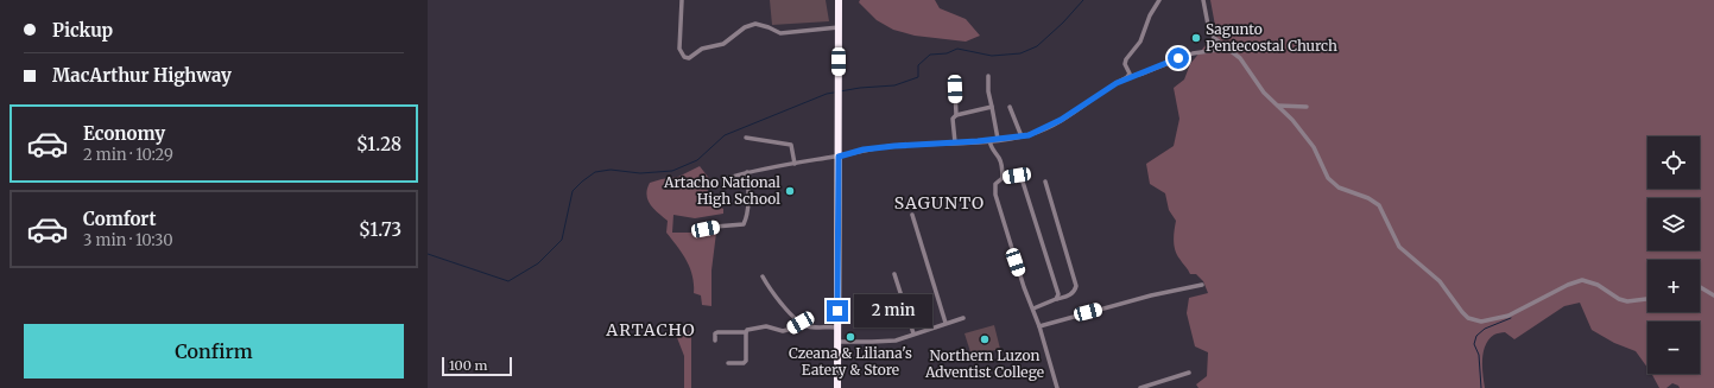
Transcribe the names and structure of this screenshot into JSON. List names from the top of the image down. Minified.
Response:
{"districts":["SAGUNTO","ARTACHO"],"places":["Sagunto Pentecostal Church","Artacho National High School","Czeana & Liliana's Eatery & Store","Northern Luzon Adventist College"],"scale_bar":"100 m","page":{"banner":["Pickup","MacArthur Highway"],"list":[{"name":"Economy","note":"2 min · 10:29","value":"$1.28"},{"name":"Comfort","note":"3 min · 10:30","value":"$1.73"}],"map_buttons":["+","−"],"bubble":"2 min","buttons":"Confirm","scale":"100 m"}}
